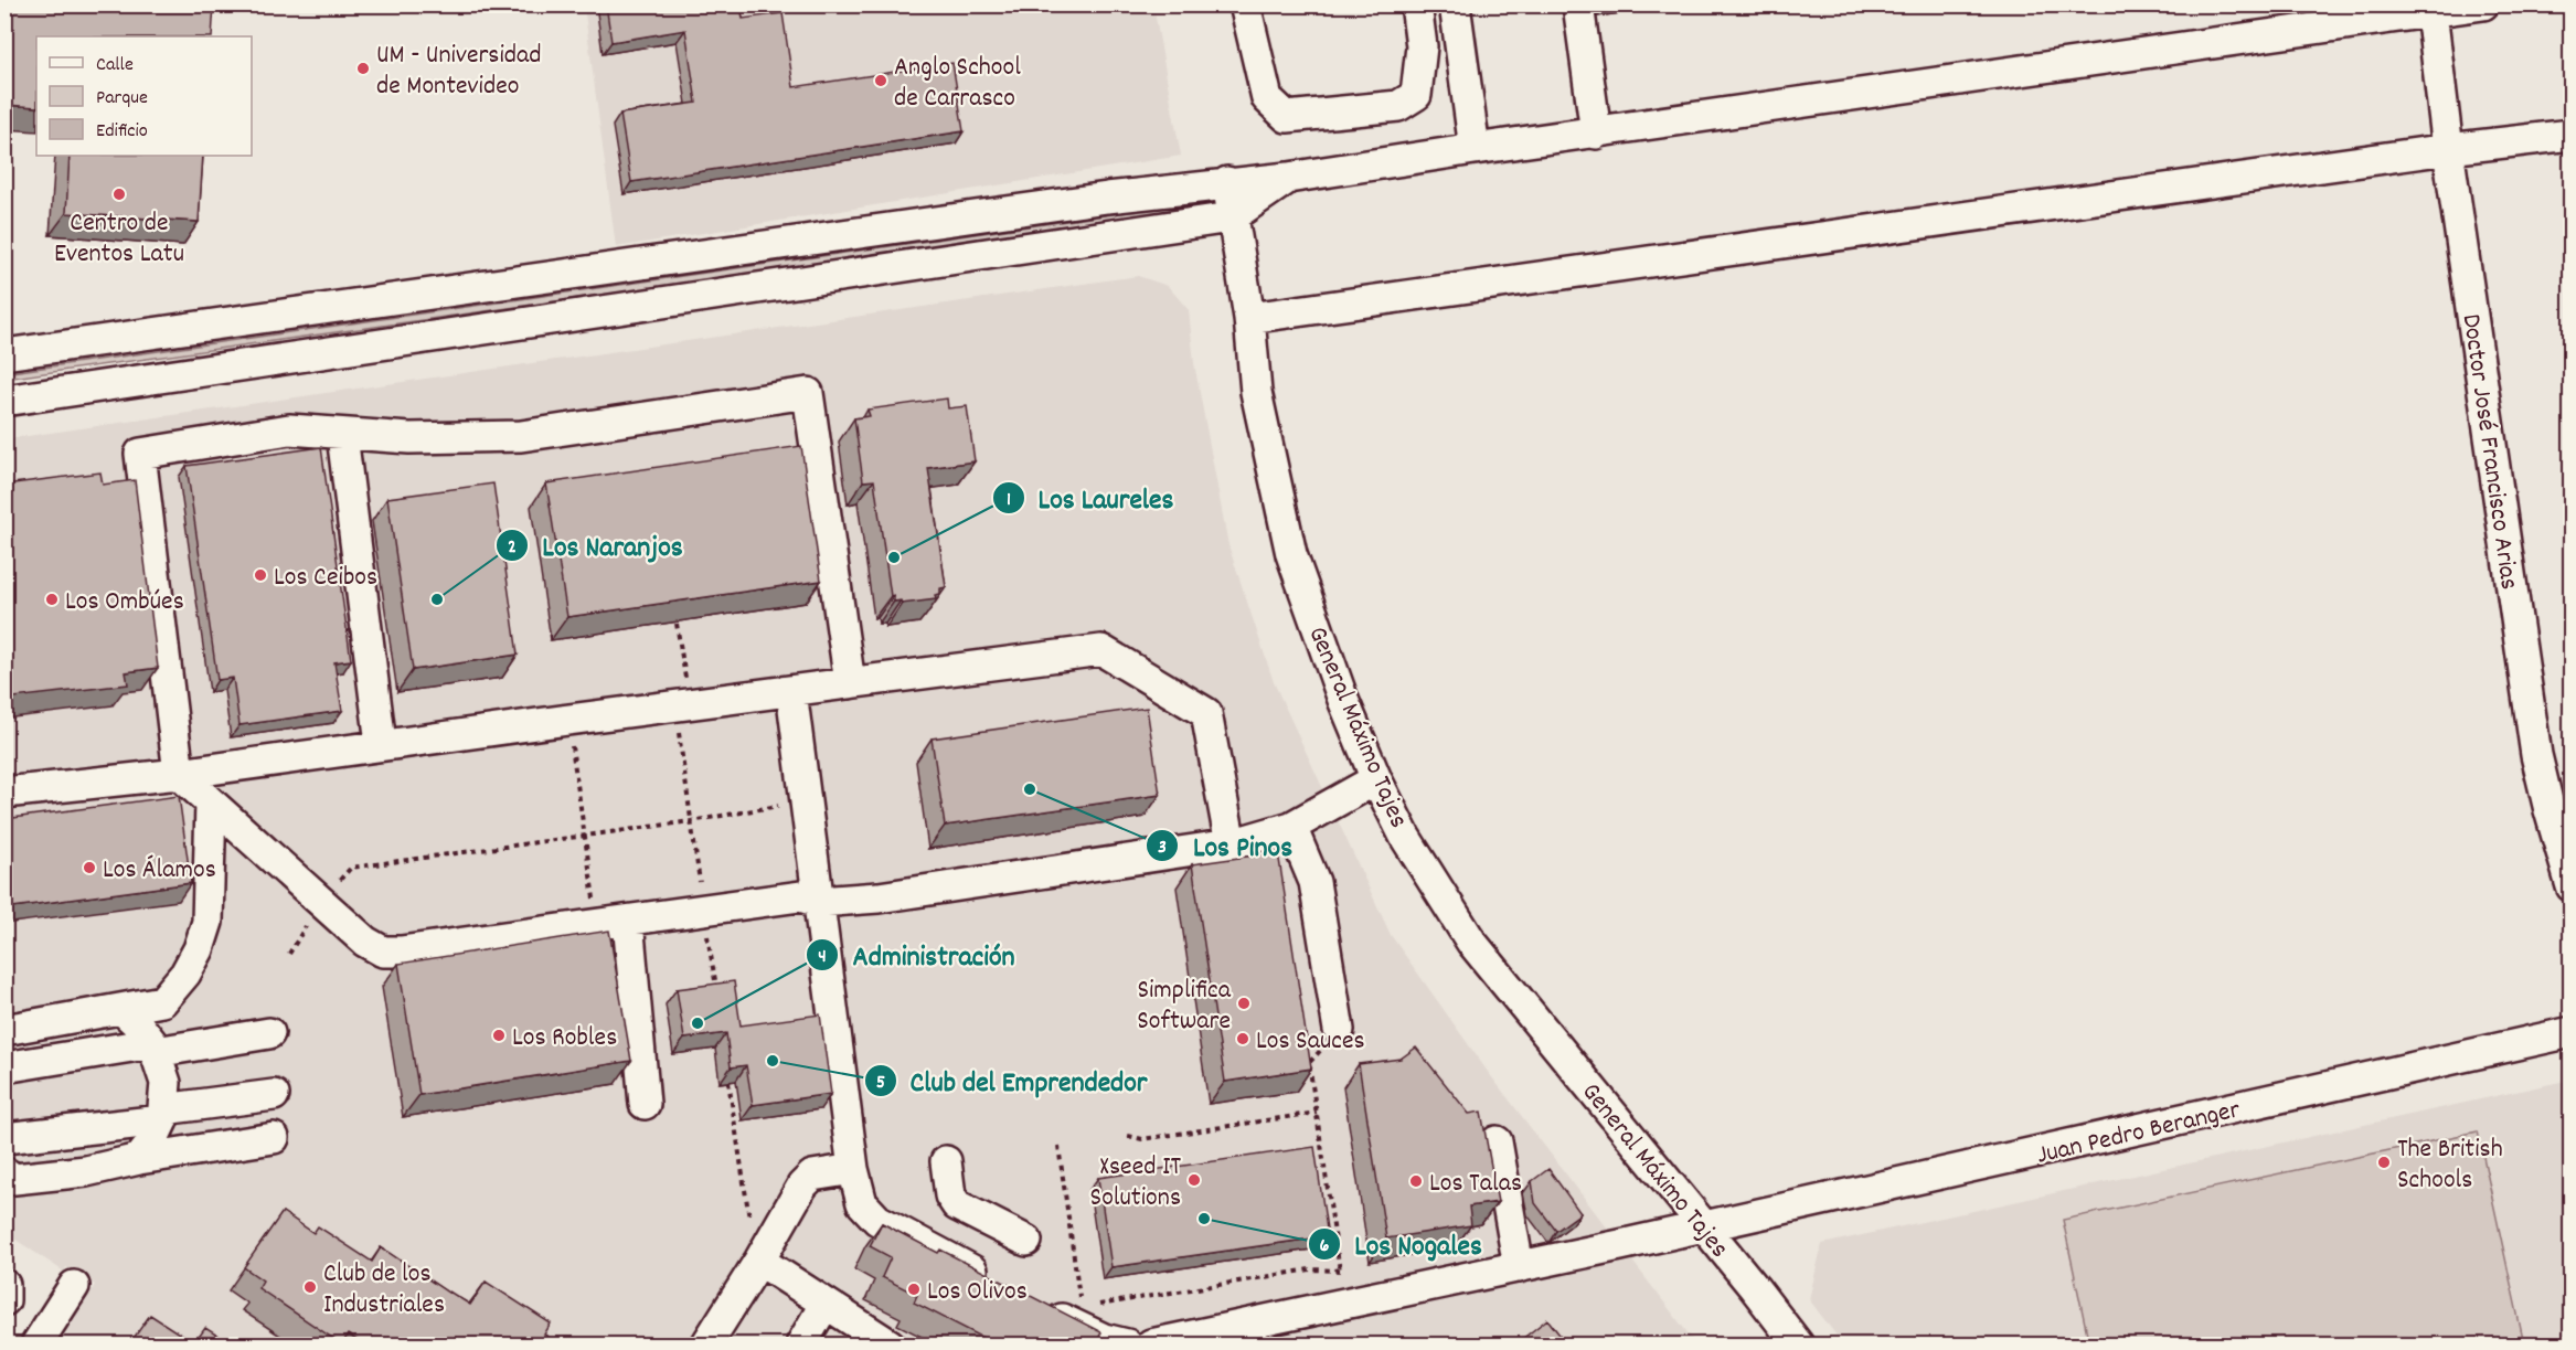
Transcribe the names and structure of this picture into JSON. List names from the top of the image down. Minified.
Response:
{"streets":{"street":["Doctor José Francisco Arias","General Máximo Tajes","Juan Pedro Beranger"]},"crossings":[["General Máximo Tajes","Juan Pedro Beranger"]],"places":["UM - Universidad de Montevideo","Anglo School de Carrasco","Centro de Eventos Latu","Los Laureles","Los Ceibos","Los Ombúes","Los Naranjos","Los Pinos","Los Álamos","Simplifica Software","Administración","Los Robles","Los Sauces","Club del Emprendedor","The British Schools","Xseed IT Solutions","Los Talas","Los Nogales","Club de los Industriales","Los Olivos"],"legend":["Calle","Parque","Edificio"]}
